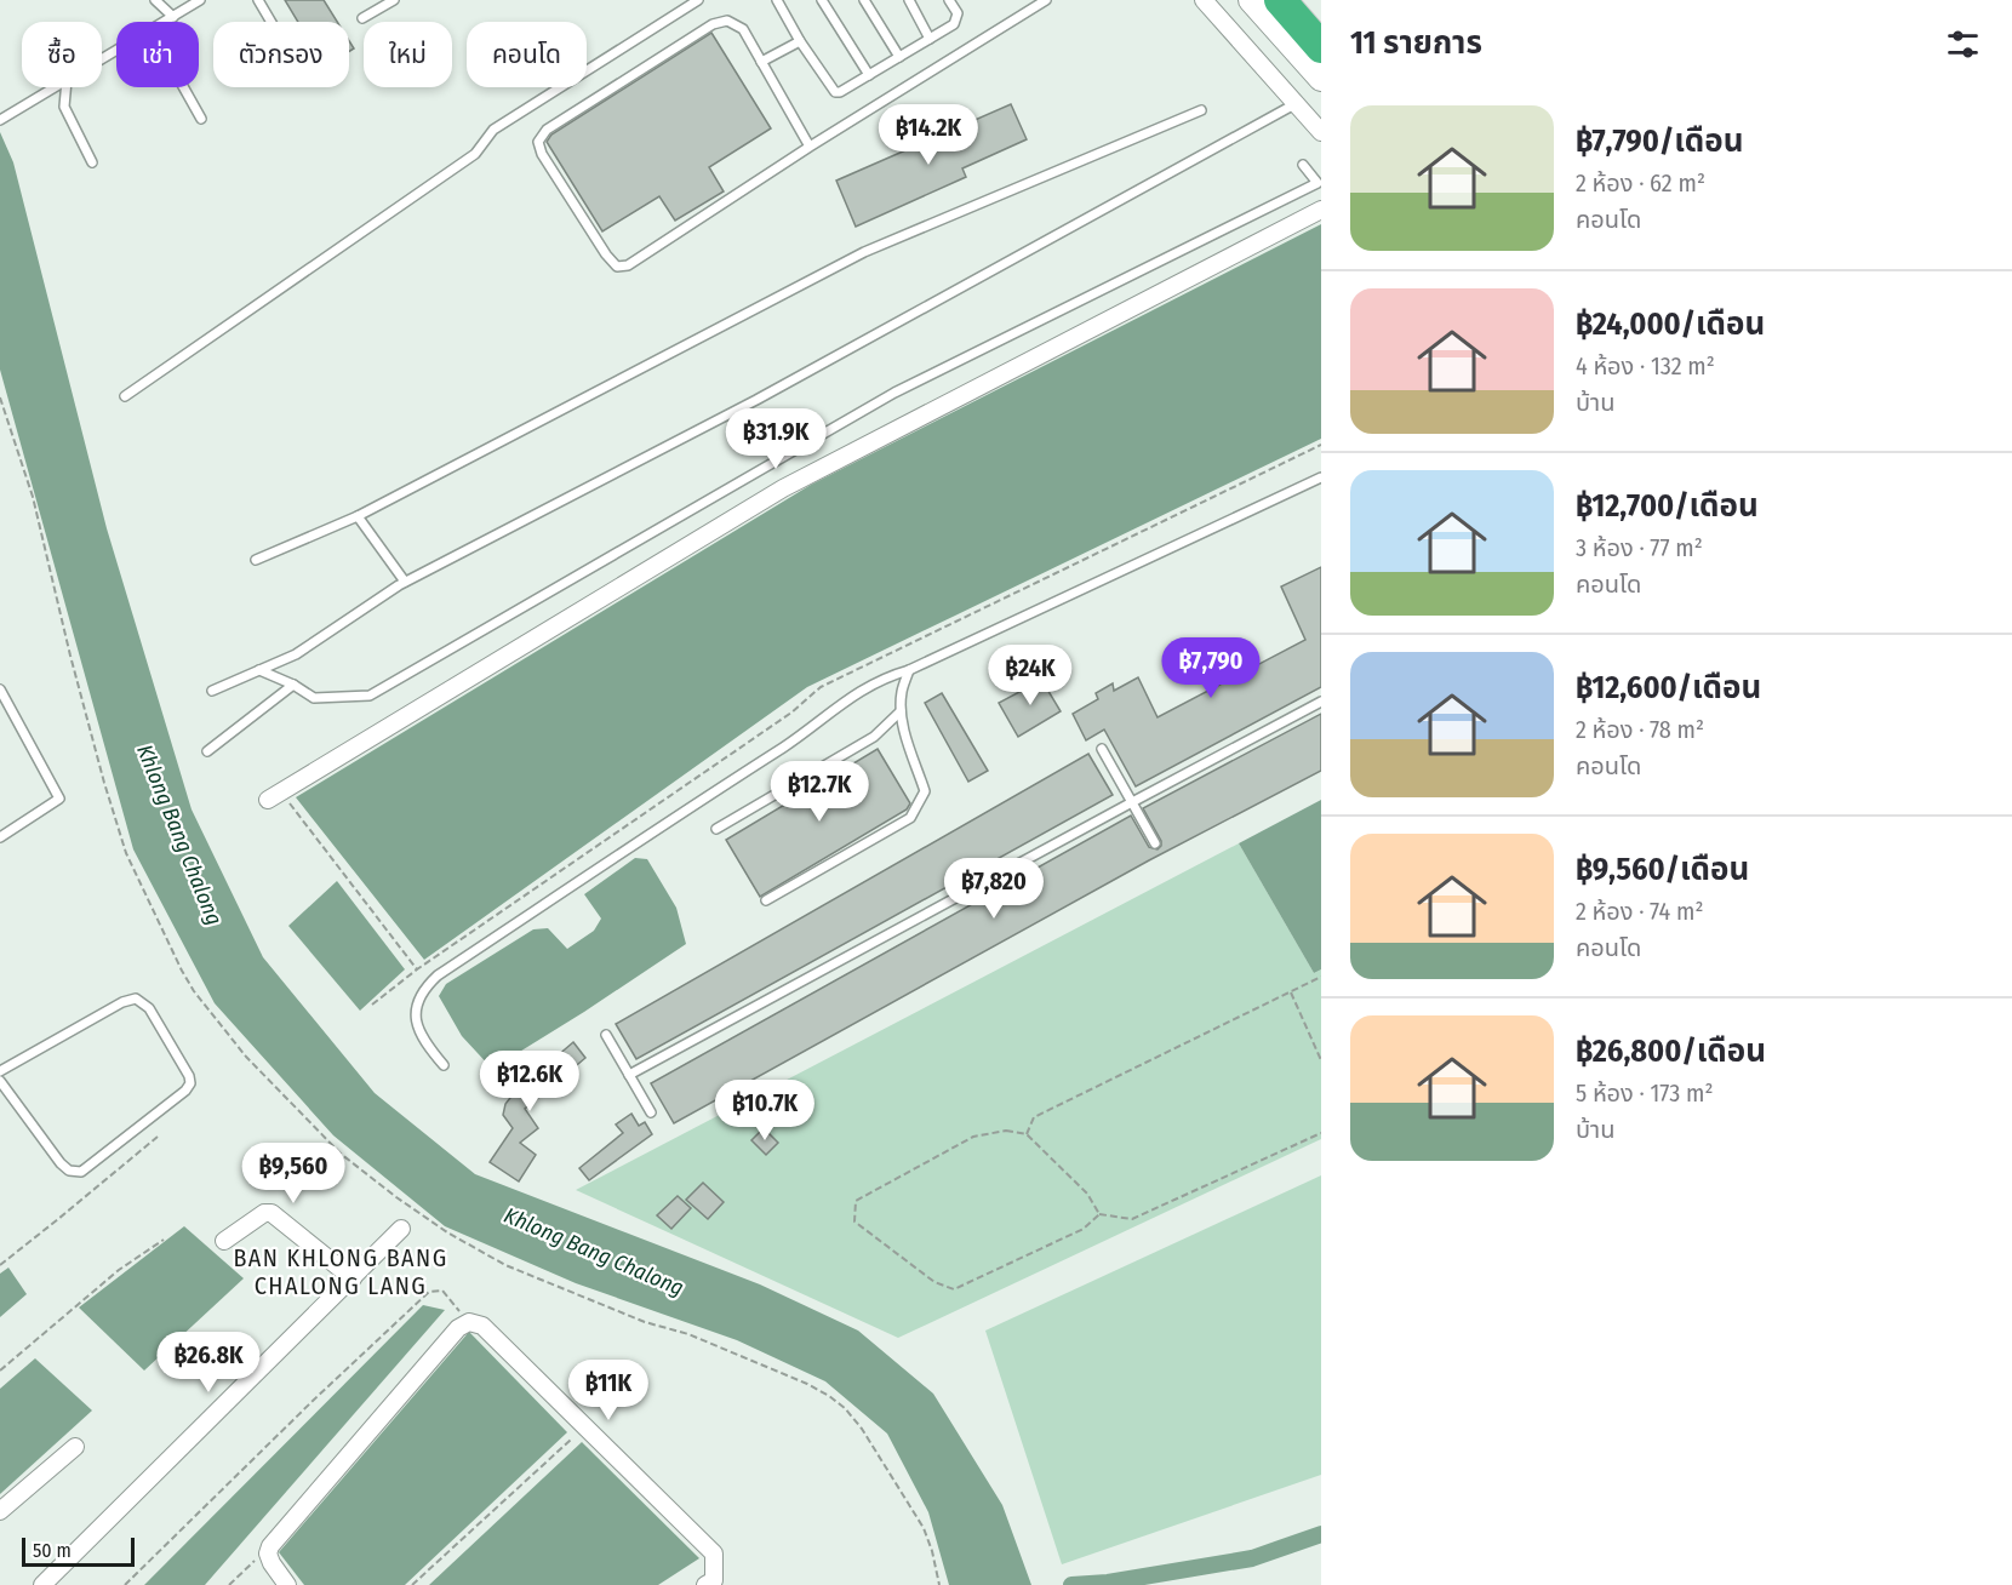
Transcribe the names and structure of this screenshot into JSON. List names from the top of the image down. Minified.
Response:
{"districts":["BAN KHLONG BANG CHALONG LANG"],"water":["Khlong Bang Chalong"],"scale_bar":"50 m","page":{"heading":"11 รายการ","chip":["ซื้อ","เช่า","ตัวกรอง","ใหม่","คอนโด"],"list":[{"name":"฿7,790/เดือน","note":"2 ห้อง · 62 m² · คอนโด"},{"name":"฿24,000/เดือน","note":"4 ห้อง · 132 m² · บ้าน"},{"name":"฿12,700/เดือน","note":"3 ห้อง · 77 m² · คอนโด"},{"name":"฿12,600/เดือน","note":"2 ห้อง · 78 m² · คอนโด"},{"name":"฿9,560/เดือน","note":"2 ห้อง · 74 m² · คอนโด"},{"name":"฿26,800/เดือน","note":"5 ห้อง · 173 m² · บ้าน"}],"price":["฿14.2K","฿31.9K","฿7,790","฿24K","฿12.7K","฿7,820","฿12.6K","฿10.7K","฿9,560","฿26.8K","฿11K"],"scale":"50 m"}}
